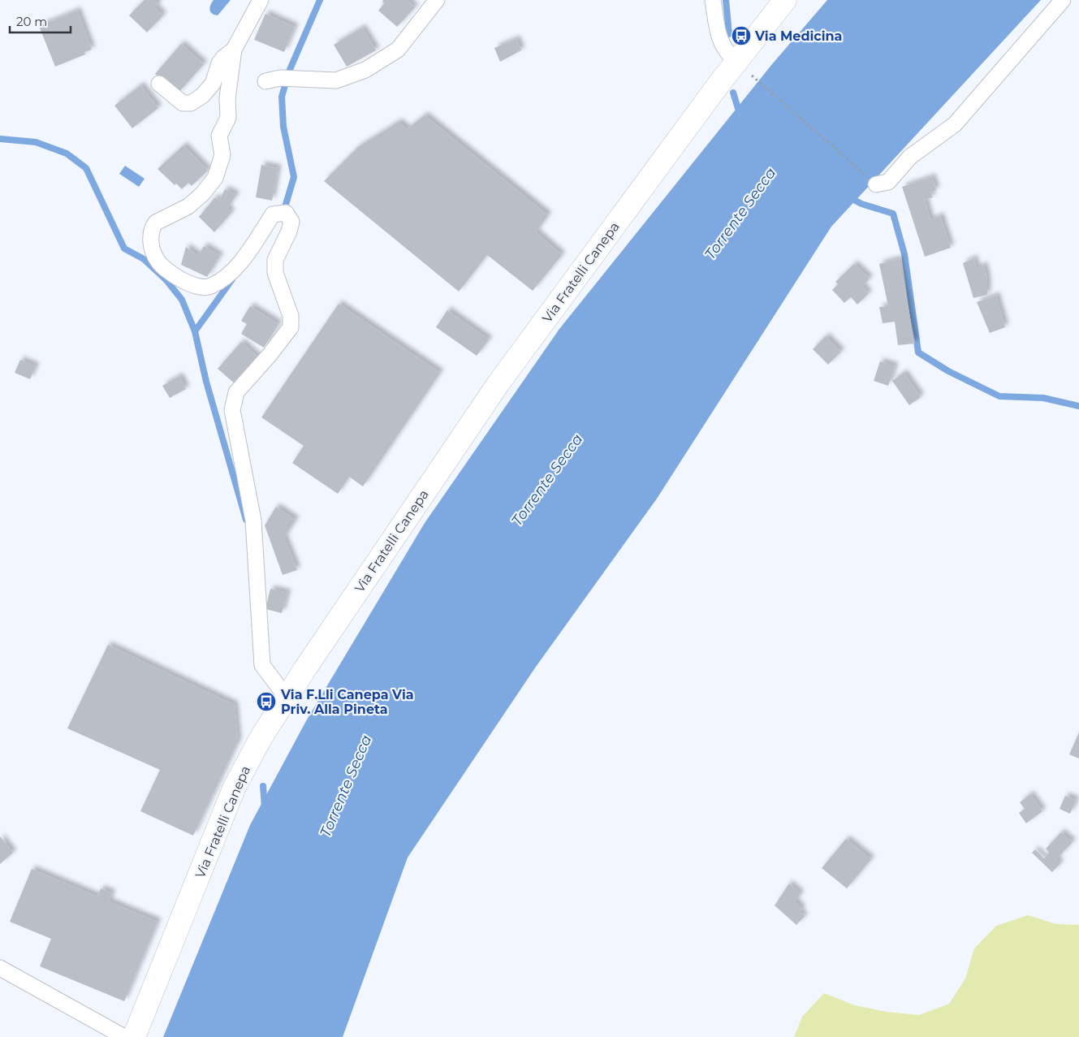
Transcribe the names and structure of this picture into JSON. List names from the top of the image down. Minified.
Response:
{"streets":{"main road":["Via Fratelli Canepa"]},"water":["Torrente Secca"],"places":{"bus stop":["Via Medicina","Via F.Lli Canepa Via Priv. Alla Pineta"]},"scale_bar":"20 m"}
